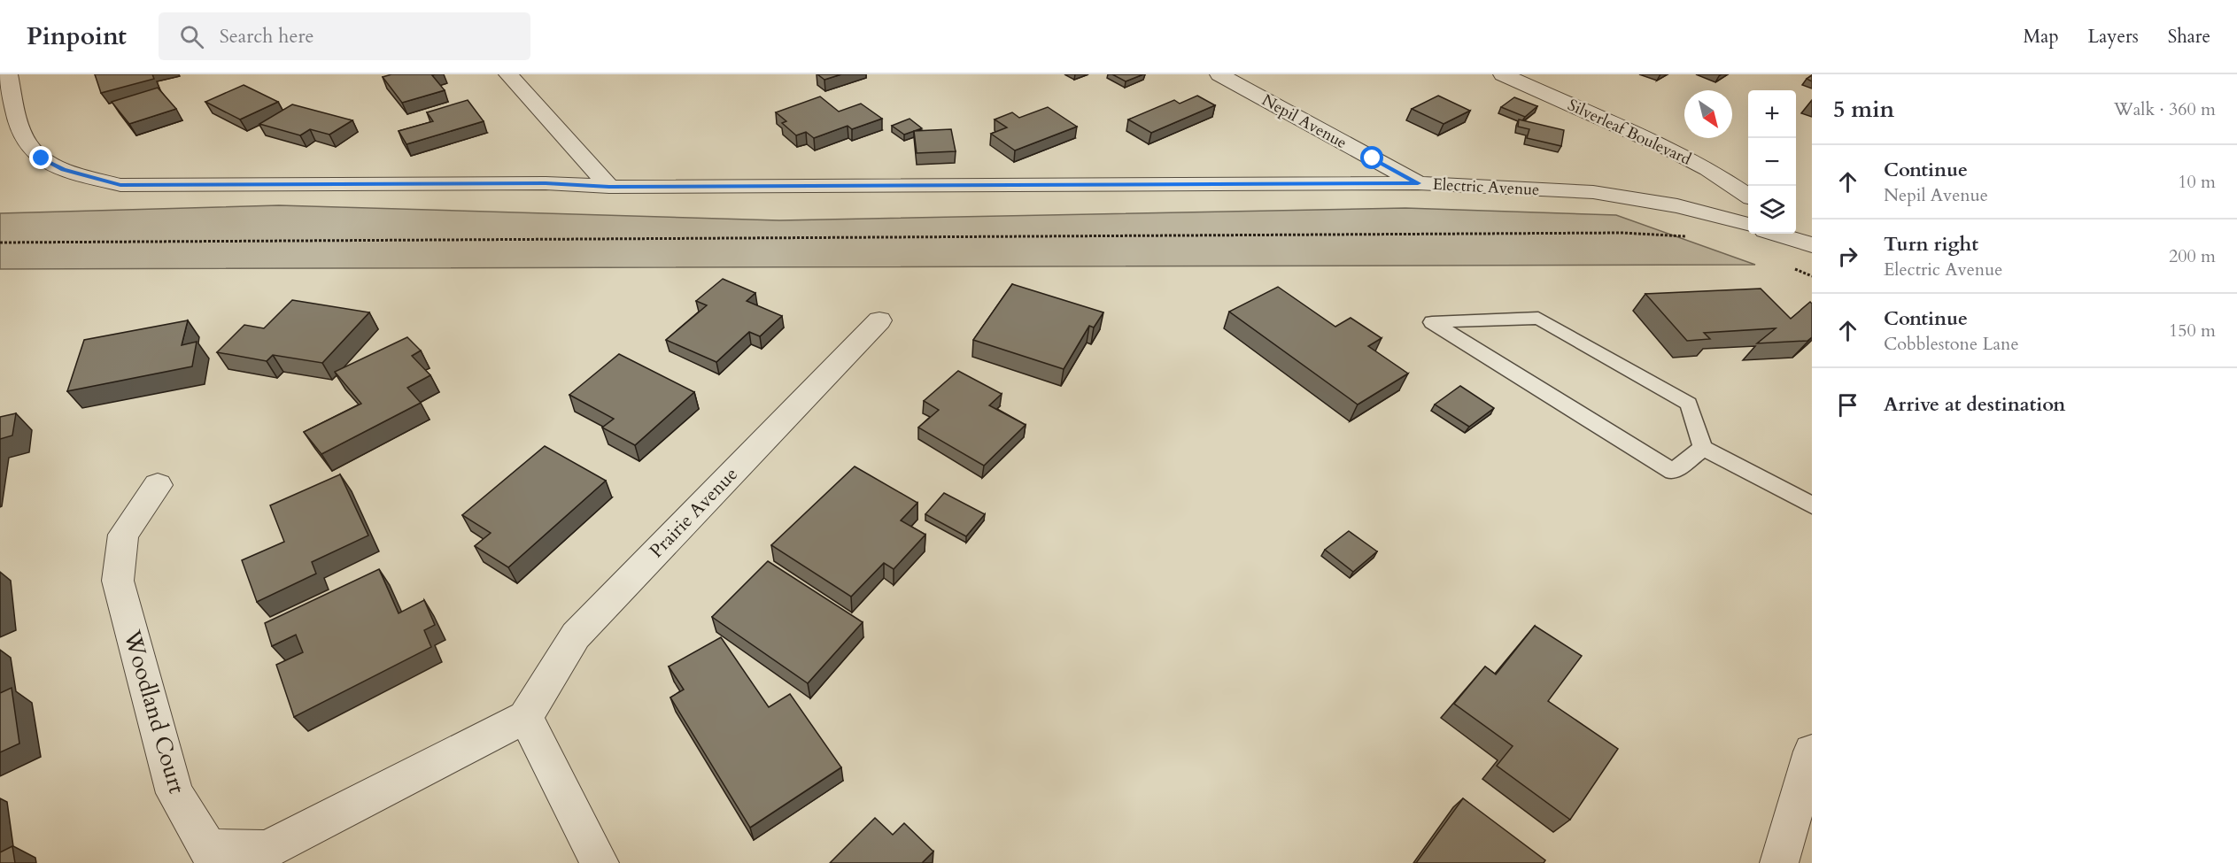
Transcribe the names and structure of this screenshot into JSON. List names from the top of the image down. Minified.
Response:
{"streets":{"street":["Nepil Avenue","Silverleaf Boulevard","Electric Avenue","Prairie Avenue","Woodland Court"]},"crossings":[["Nepil Avenue","Electric Avenue"],["Prairie Avenue","Woodland Court"]],"north":"bottom right","page":{"header":"Pinpoint","search":"Search here","nav":["Map","Layers","Share"],"heading":["5 min","Walk · 360 m"],"map_buttons":["+","−"],"list":[["Continue","Nepil Avenue","10 m"],["Turn right","Electric Avenue","200 m"],["Continue","Cobblestone Lane","150 m"],"Arrive at destination"]}}
